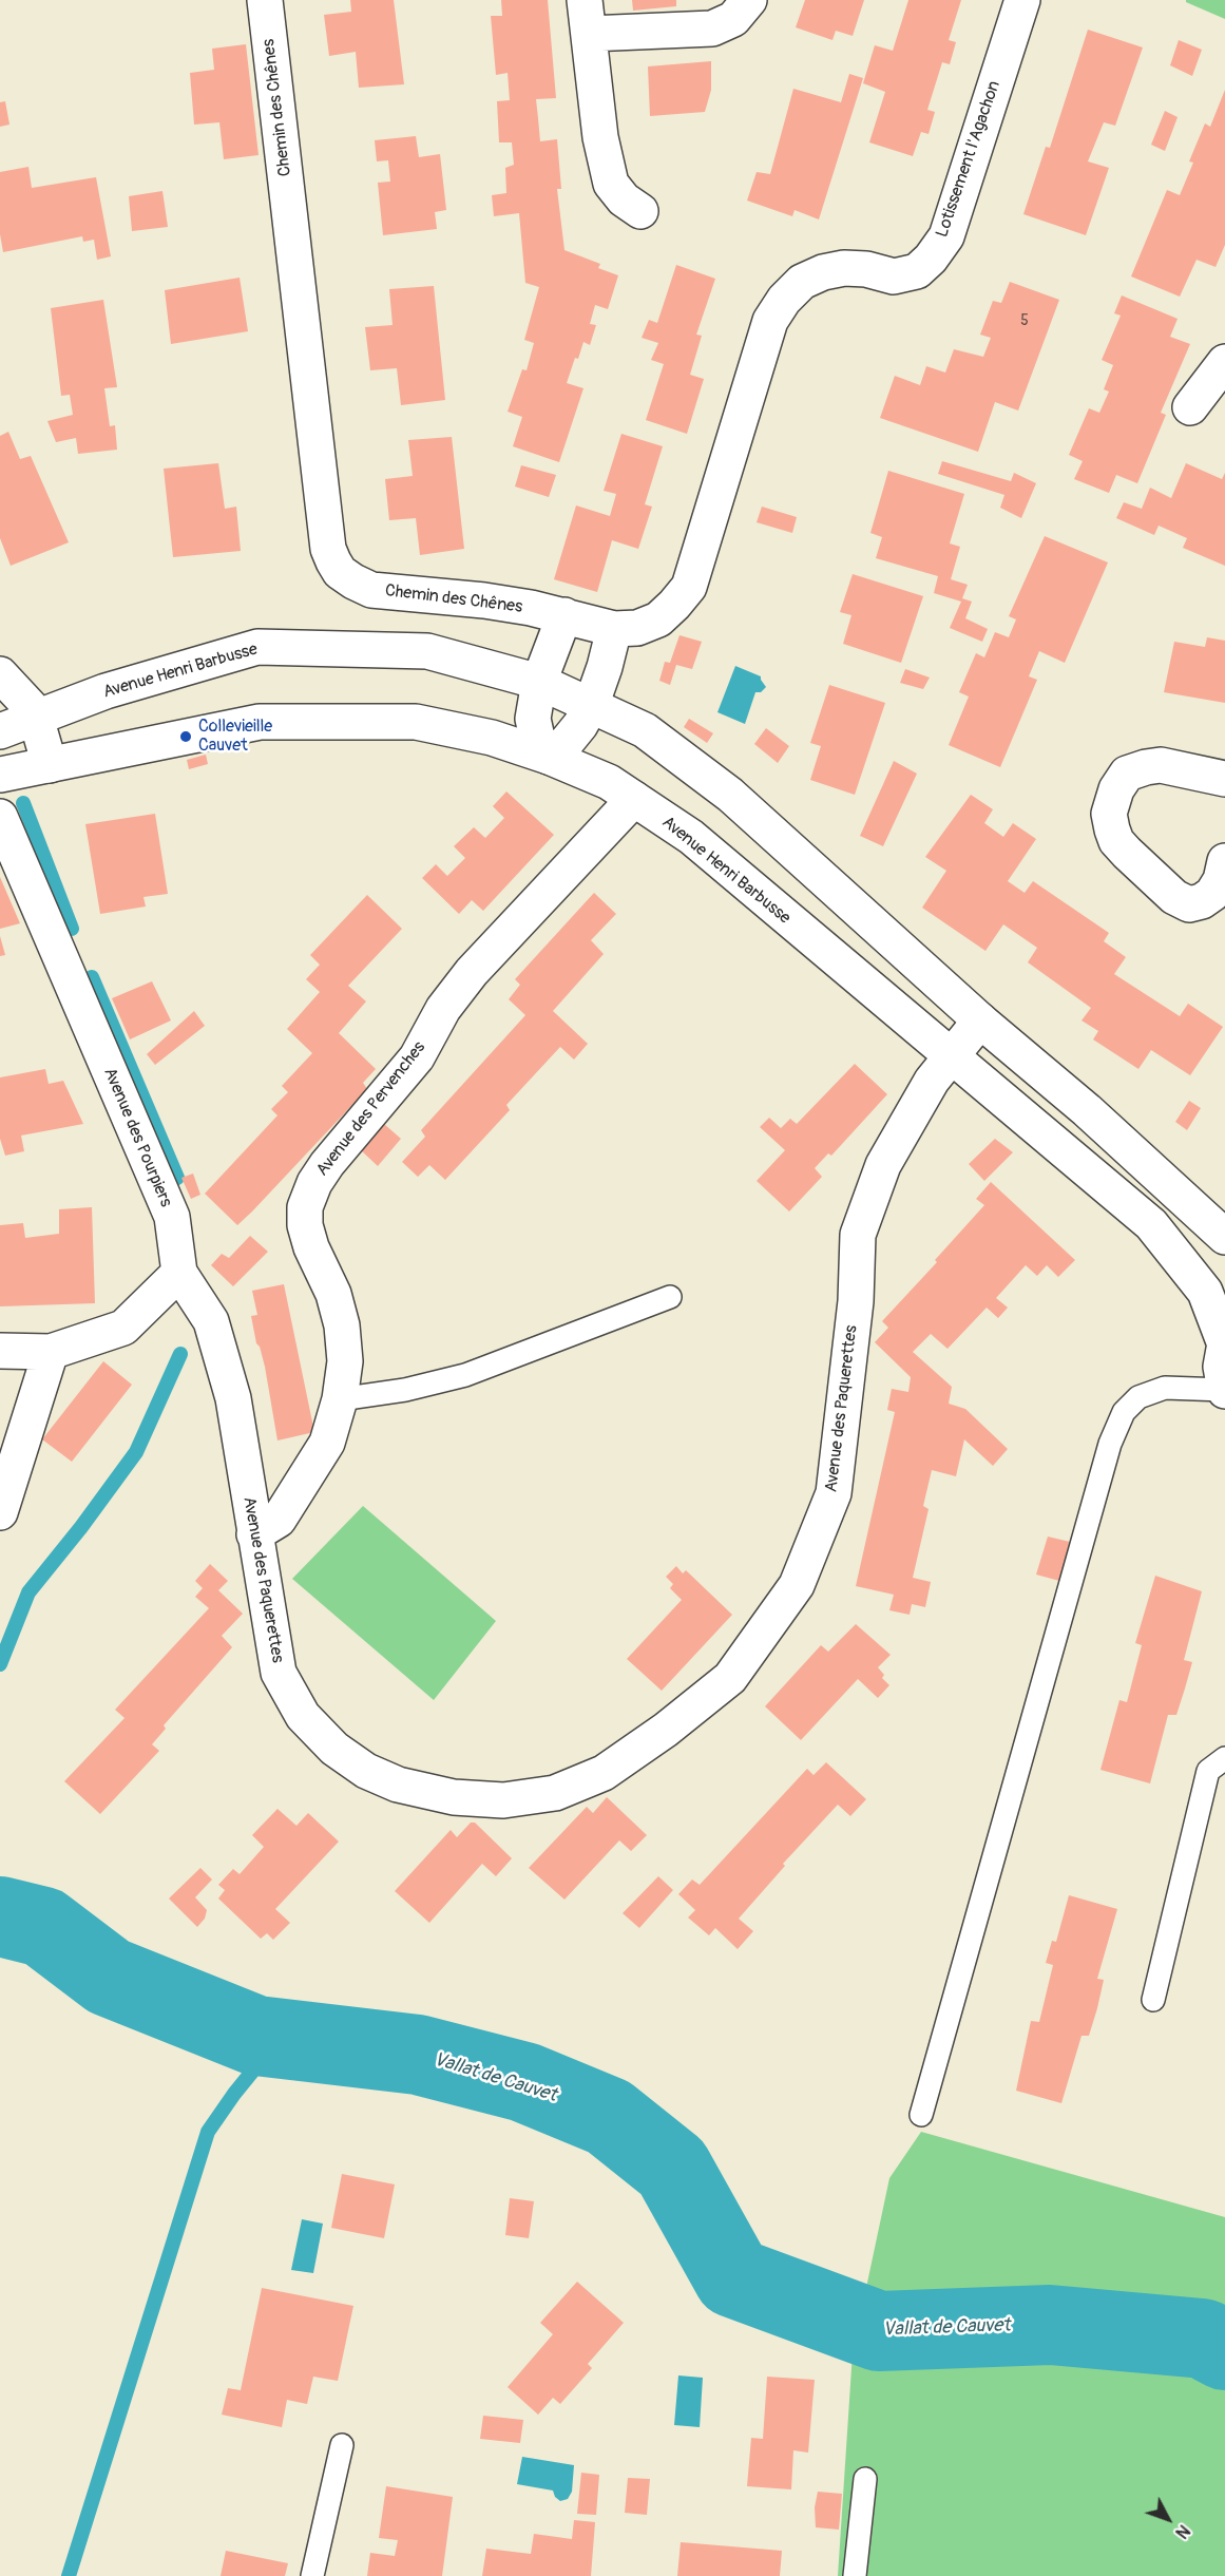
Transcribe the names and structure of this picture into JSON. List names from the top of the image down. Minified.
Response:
{"streets":{"street":["Chemin des Chênes","Lotissement l'Agachon","Avenue Henri Barbusse","Avenue des Pervenches","Avenue des Pourpiers","Avenue des Paquerettes"]},"crossings":[["Chemin des Chênes","Lotissement l'Agachon"],["Avenue Henri Barbusse","Avenue des Pervenches"],["Avenue Henri Barbusse","Avenue des Paquerettes"],["Avenue des Pervenches","Avenue des Paquerettes"],["Avenue des Pourpiers","Avenue des Paquerettes"]],"water":["Vallat de Cauvet"],"places":["Collevieille Cauvet"],"house_numbers":["5"],"north":"bottom right"}
